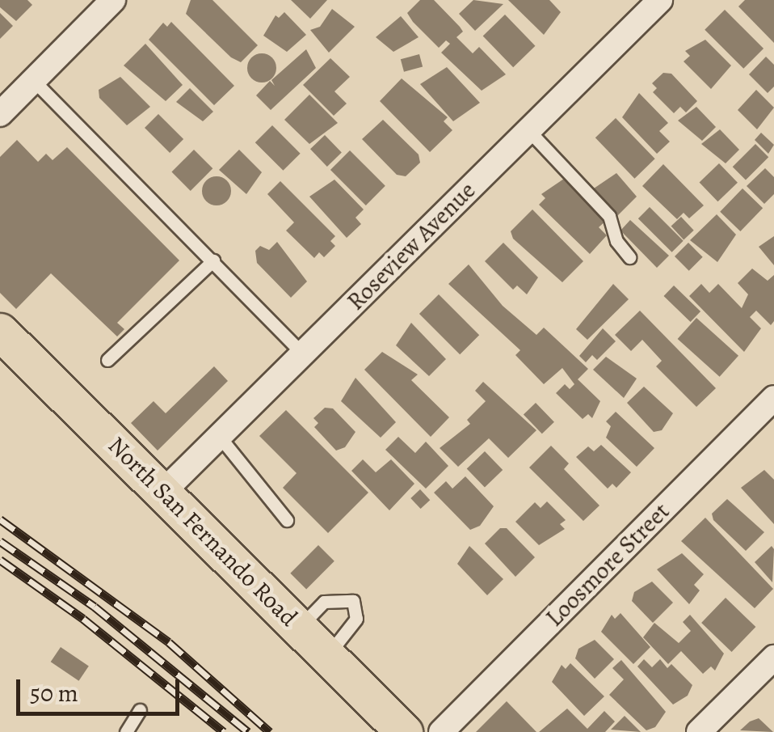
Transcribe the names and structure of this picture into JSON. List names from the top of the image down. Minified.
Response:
{"streets":{"main road":["North San Fernando Road"],"street":["Roseview Avenue","Loosmore Street"]},"crossings":[["Roseview Avenue","North San Fernando Road"]],"scale_bar":"50 m"}
